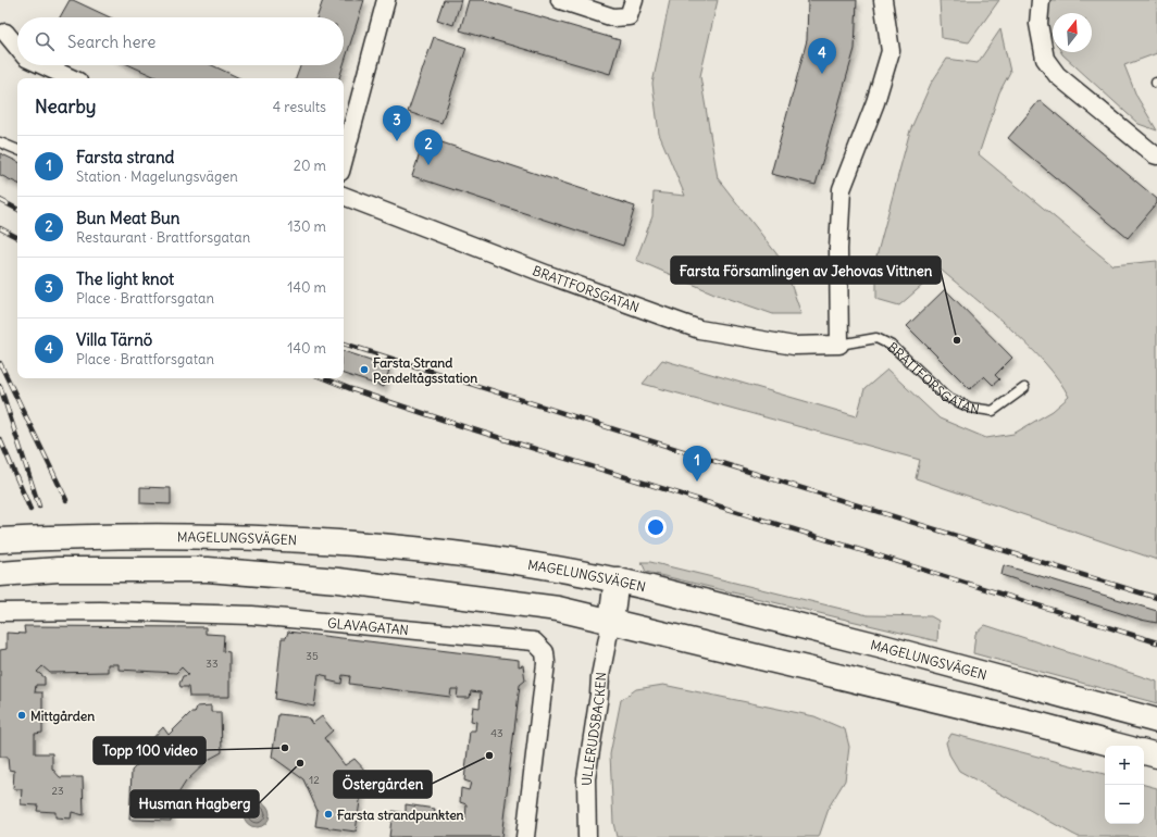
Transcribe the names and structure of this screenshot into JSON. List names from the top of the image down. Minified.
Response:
{"streets":{"main road":["MAGELUNGSVÄGEN"],"street":["BRATTFORSGATAN","GLAVAGATAN","ULLERUDSBACKEN"]},"places":["Farsta Församlingen av Jehovas Vittnen","Farsta Strand Pendeltågsstation","Mittgården","Topp 100 video","Östergården","Husman Hagberg","Farsta strandpunkten"],"house_numbers":["35","33","43","12","23"],"north":"top","page":{"search":"Search here","pins":["4","3","2","1"],"heading":["Nearby","4 results"],"list":[{"mark":"1","name":"Farsta strand","note":"Station · Magelungsvägen","value":"20 m"},{"mark":"2","name":"Bun Meat Bun","note":"Restaurant · Brattforsgatan","value":"130 m"},{"mark":"3","name":"The light knot","note":"Place · Brattforsgatan","value":"140 m"},{"mark":"4","name":"Villa Tärnö","note":"Place · Brattforsgatan","value":"140 m"}],"map_buttons":["+","−"]}}
